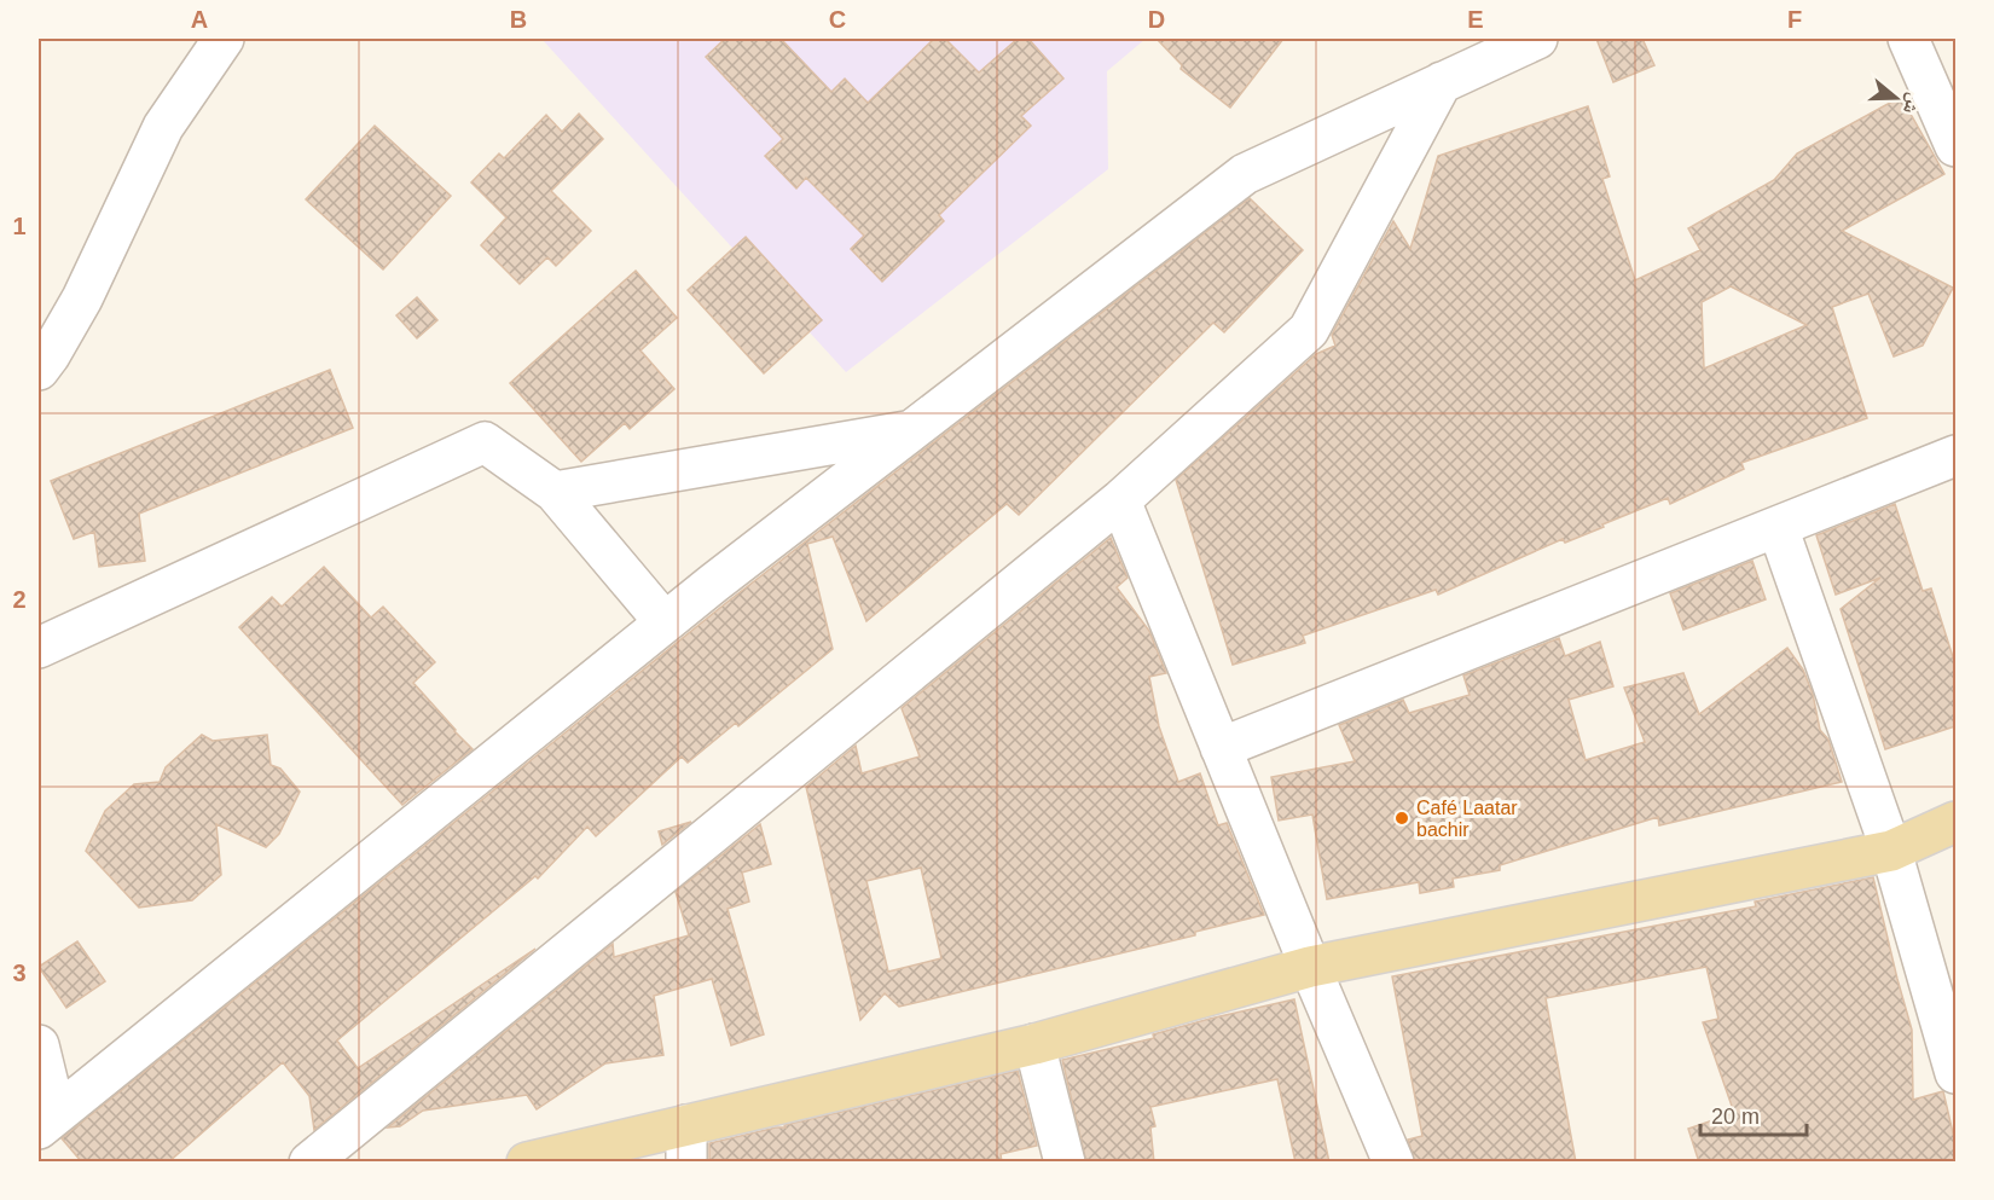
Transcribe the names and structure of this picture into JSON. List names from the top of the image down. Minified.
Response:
{"places":["Café Laatar bachir"],"scale_bar":"20 m","north":"right","grid":{"columns":["A","B","C","D","E","F"],"rows":["1","2","3"]}}
